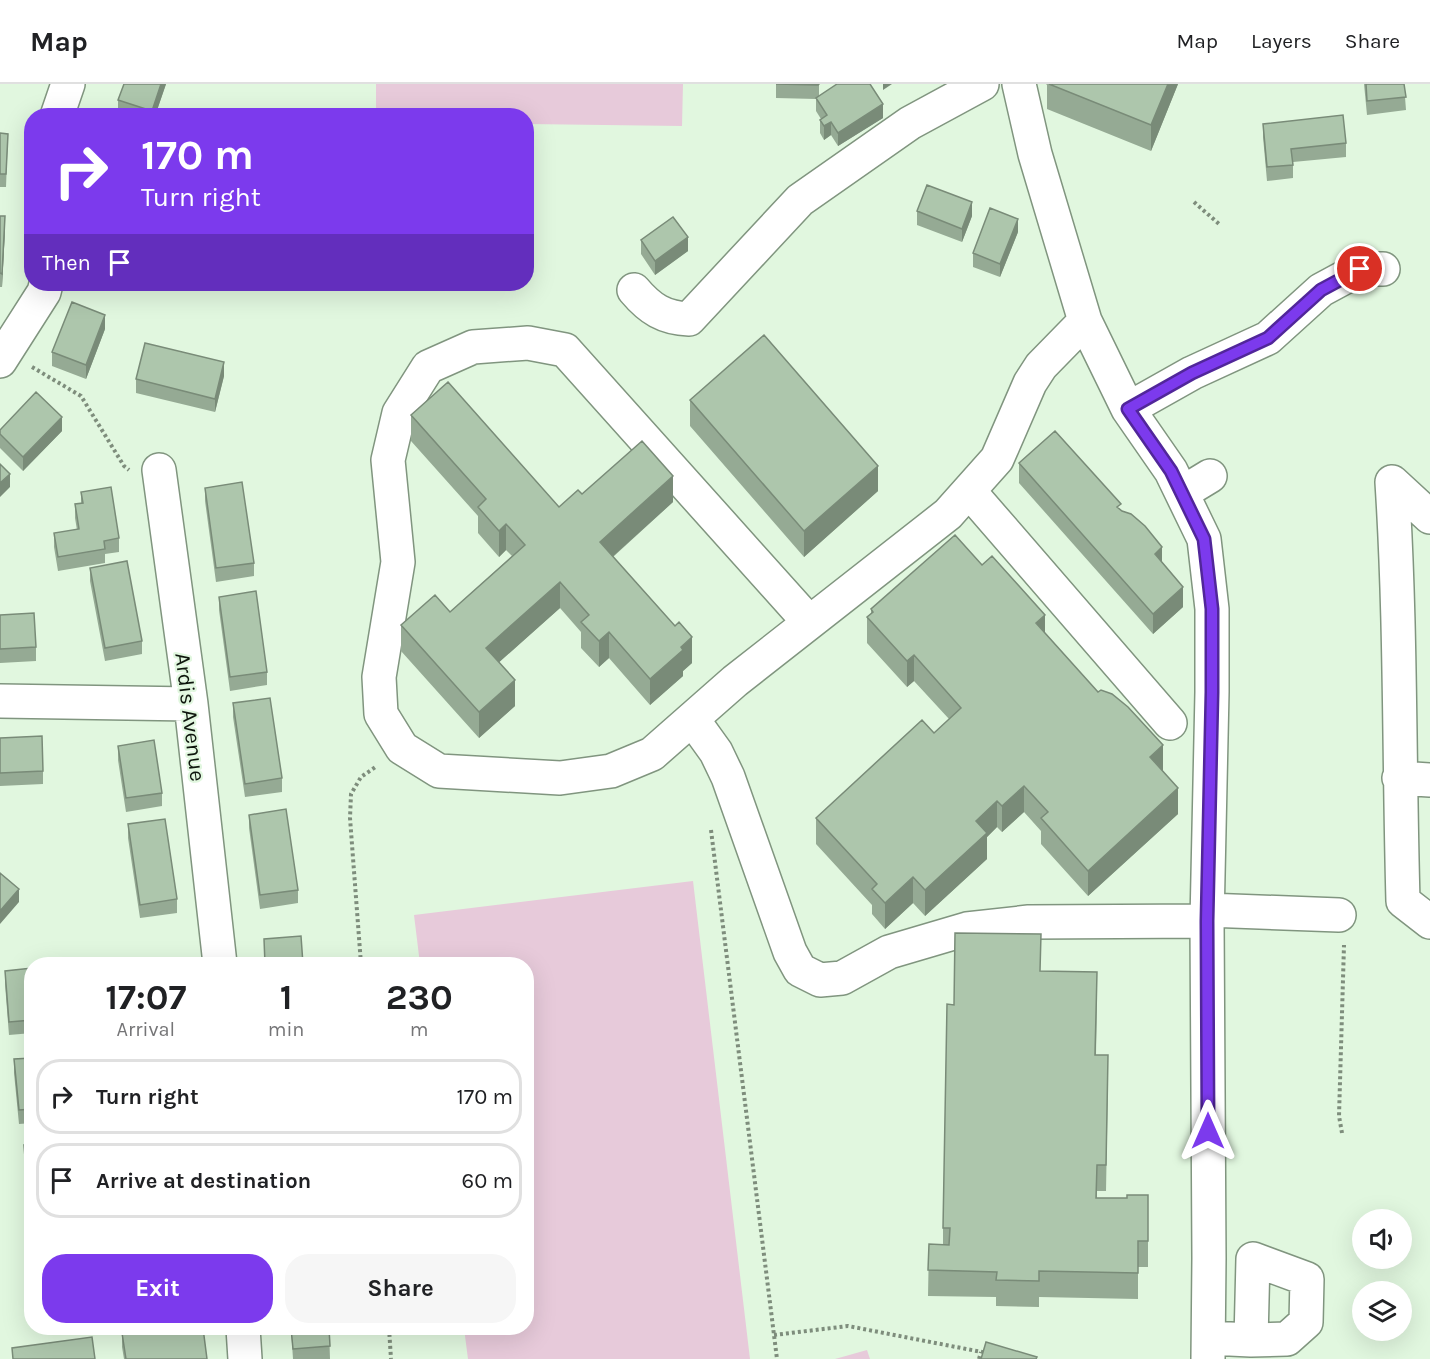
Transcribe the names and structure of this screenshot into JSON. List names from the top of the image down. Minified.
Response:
{"streets":{"street":["Ardis Avenue"]},"page":{"header":"Map","nav":["Map","Layers","Share"],"turn":["170 m","Turn right"],"then":"Then","eta":["17:07","Arrival","1","min","230","m"],"list":[{"name":"Turn right","value":"170 m"},{"name":"Arrive at destination","value":"60 m"}],"buttons":["Exit","Share"]}}
